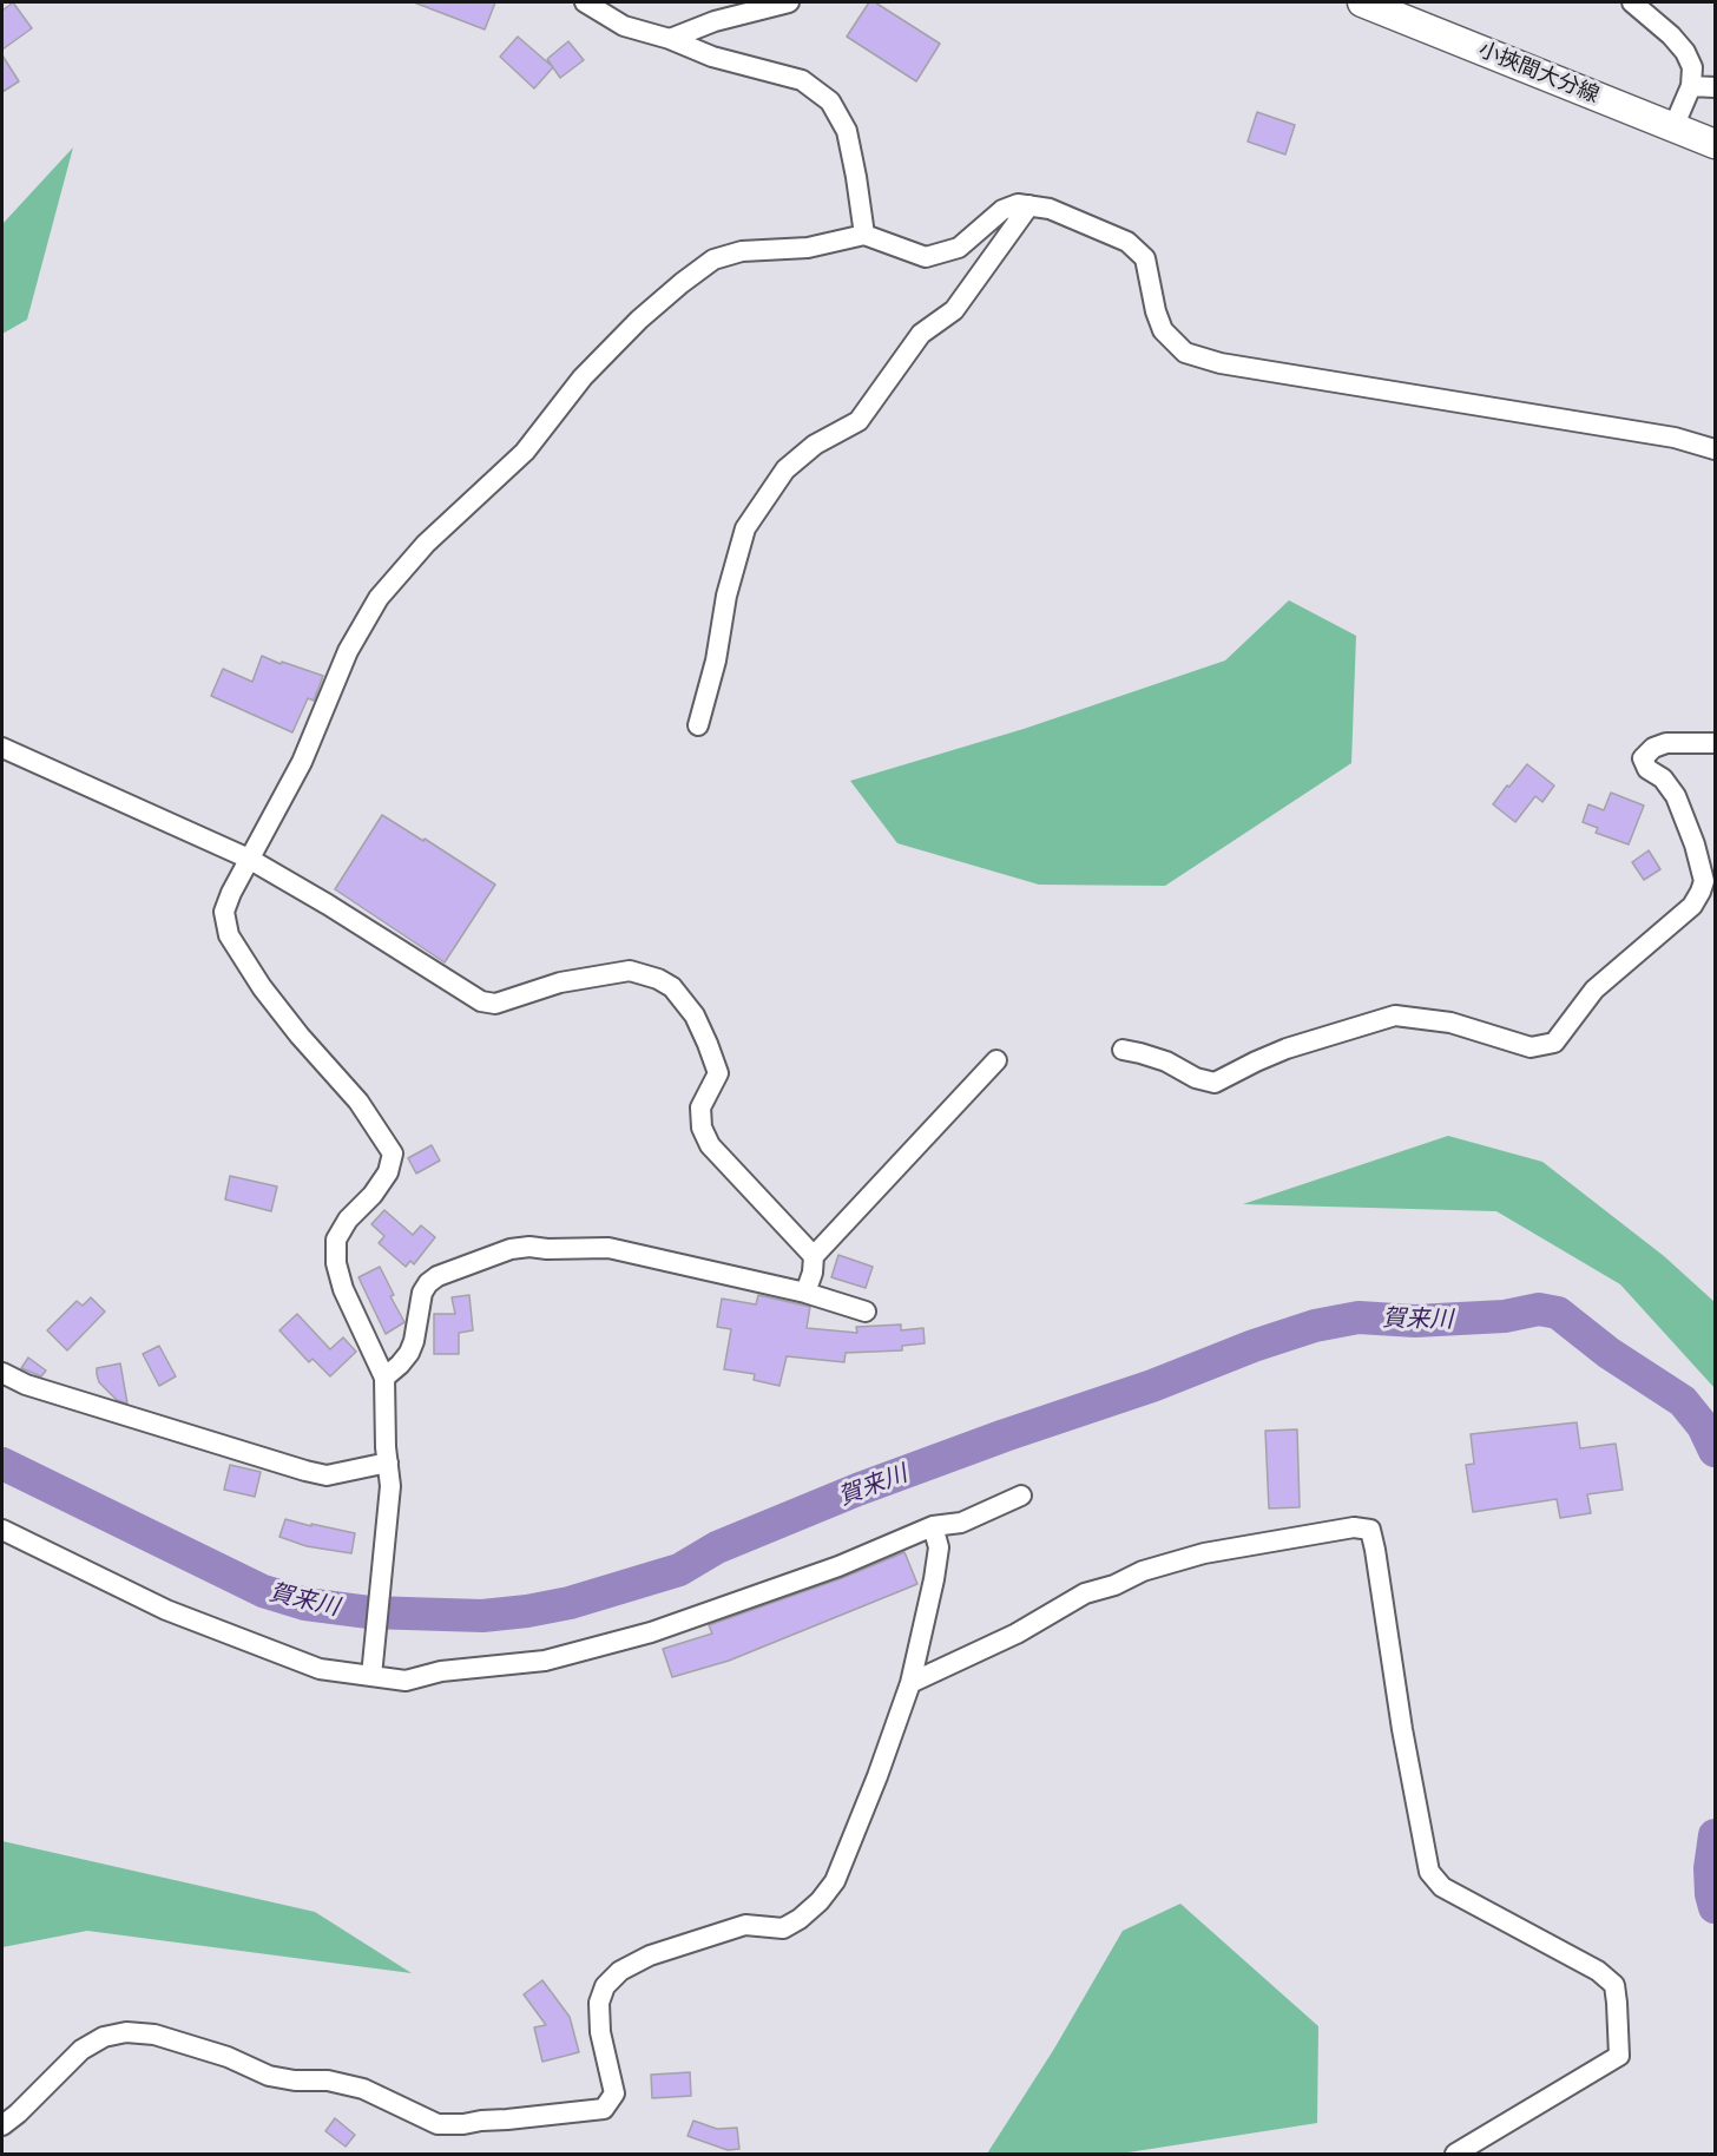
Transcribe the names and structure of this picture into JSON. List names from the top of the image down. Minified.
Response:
{"streets":{"main road":["小挾間大分線"]},"water":["賀来川"]}
